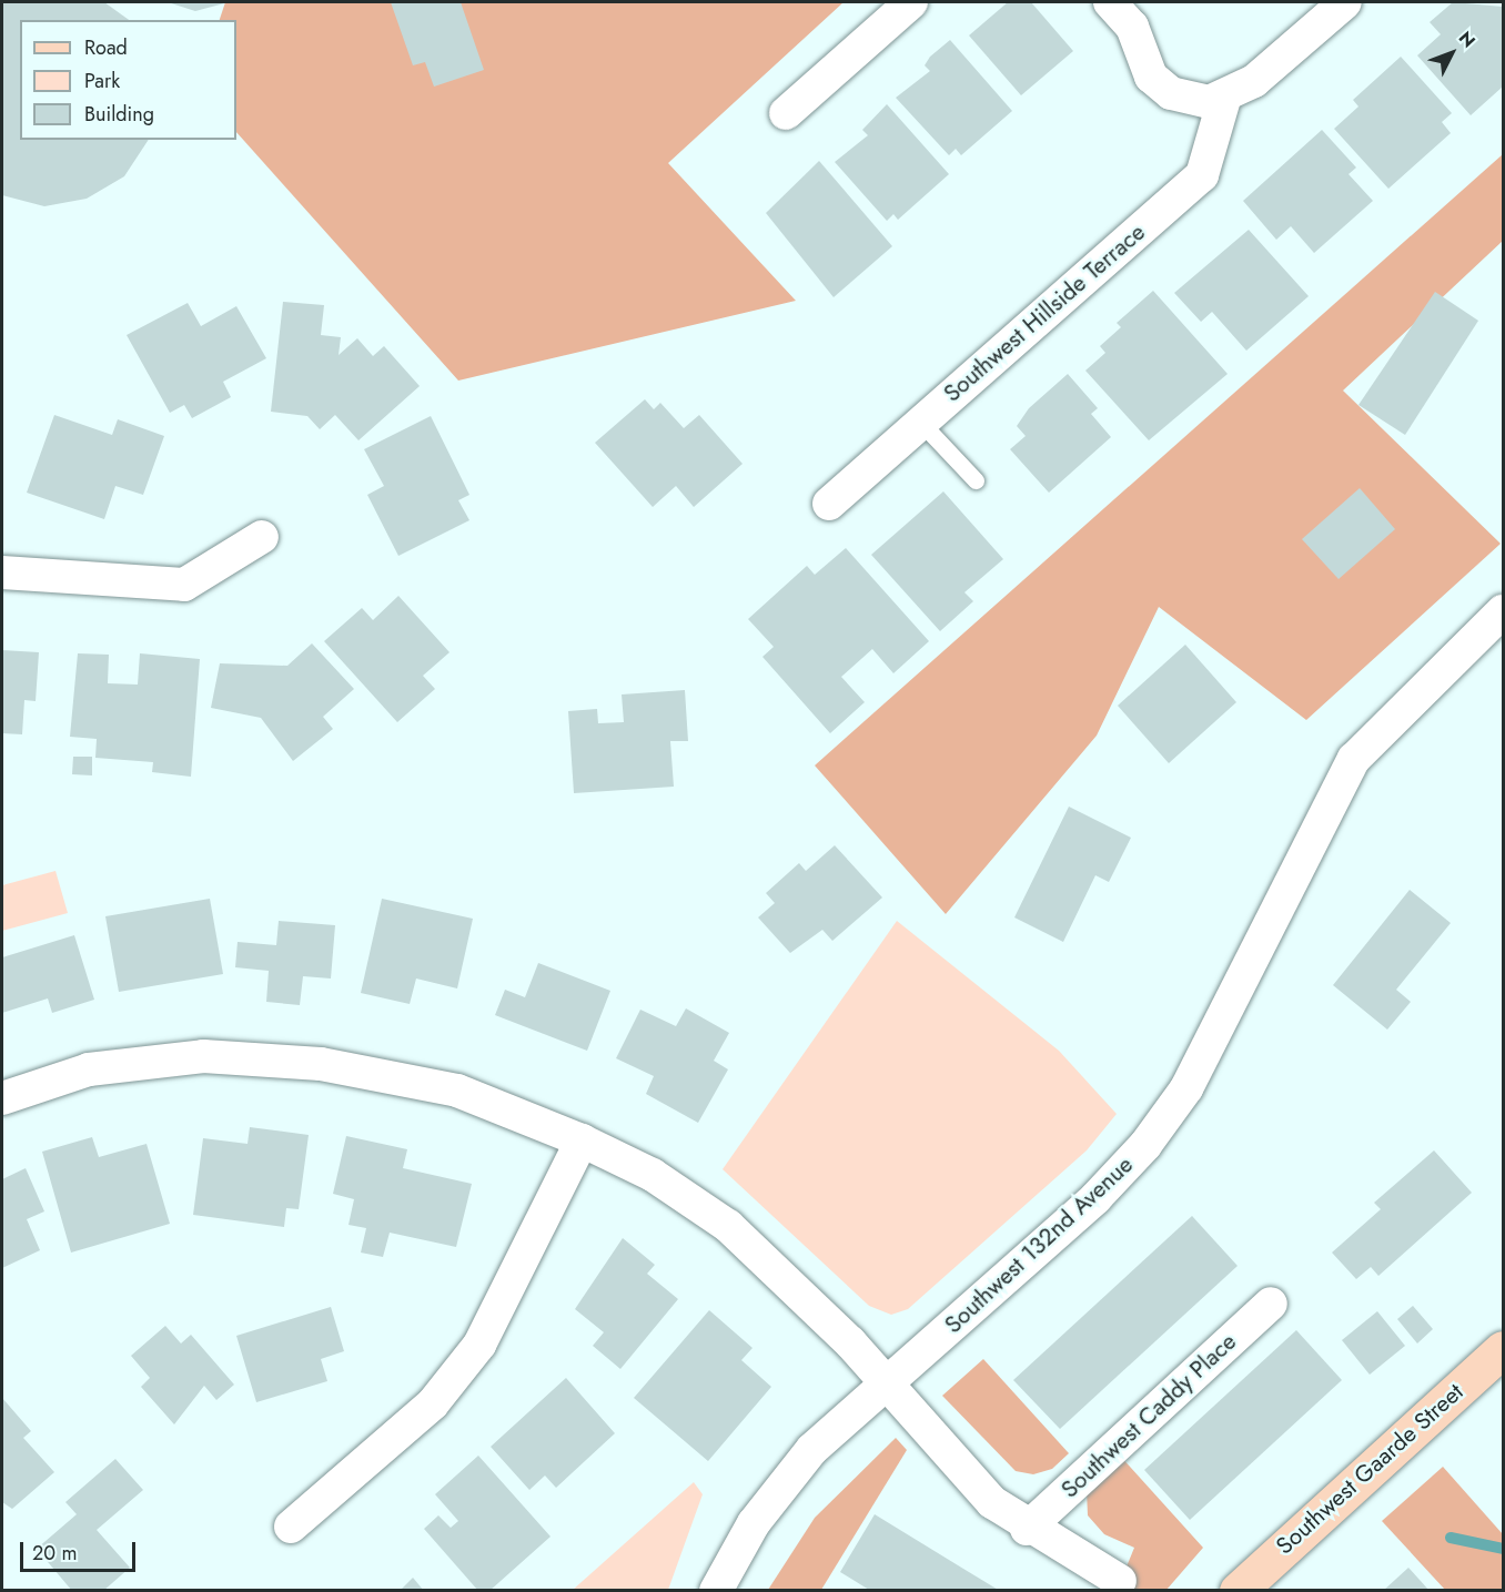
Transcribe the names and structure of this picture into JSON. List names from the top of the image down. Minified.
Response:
{"streets":{"main road":["Southwest Gaarde Street"],"street":["Southwest Hillside Terrace","Southwest 132nd Avenue","Southwest Caddy Place"]},"legend":["Road","Park","Building"],"scale_bar":"20 m","north":"top right"}
